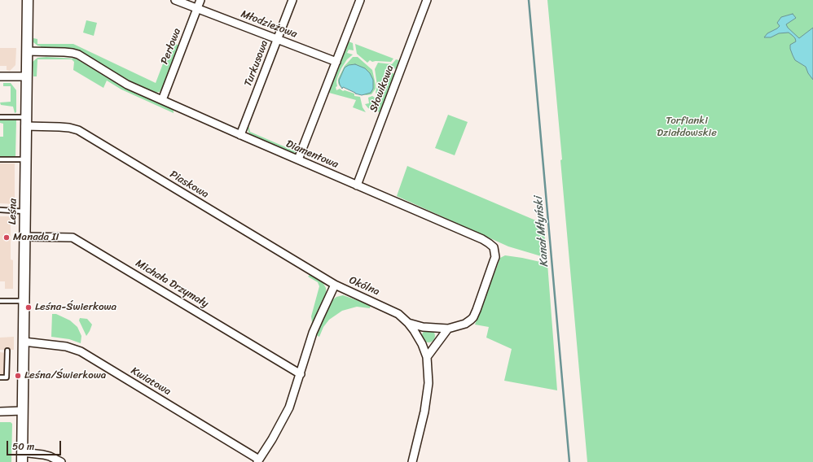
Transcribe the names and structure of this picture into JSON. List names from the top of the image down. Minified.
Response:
{"streets":{"street":["Młodzieżowa","Perłowa","Turkusowa","Słowikowa","Diamentowa","Piaskowa","Leśna","Michała Drzymały","Okólna","Kwiatowa"]},"crossings":[["Młodzieżowa","Perłowa"],["Młodzieżowa","Turkusowa"],["Perłowa","Diamentowa"],["Turkusowa","Diamentowa"],["Słowikowa","Diamentowa"],["Diamentowa","Leśna"],["Diamentowa","Okólna"],["Piaskowa","Leśna"],["Piaskowa","Okólna"],["Leśna","Michała Drzymały"],["Leśna","Kwiatowa"],["Michała Drzymały","Okólna"],["Okólna","Kwiatowa"]],"water":["Kanał Młyński"],"parks":["Torfianki Działdowskie"],"places":["Manada II","Leśna-Świerkowa","Leśna/Świerkowa"],"scale_bar":"50 m"}
